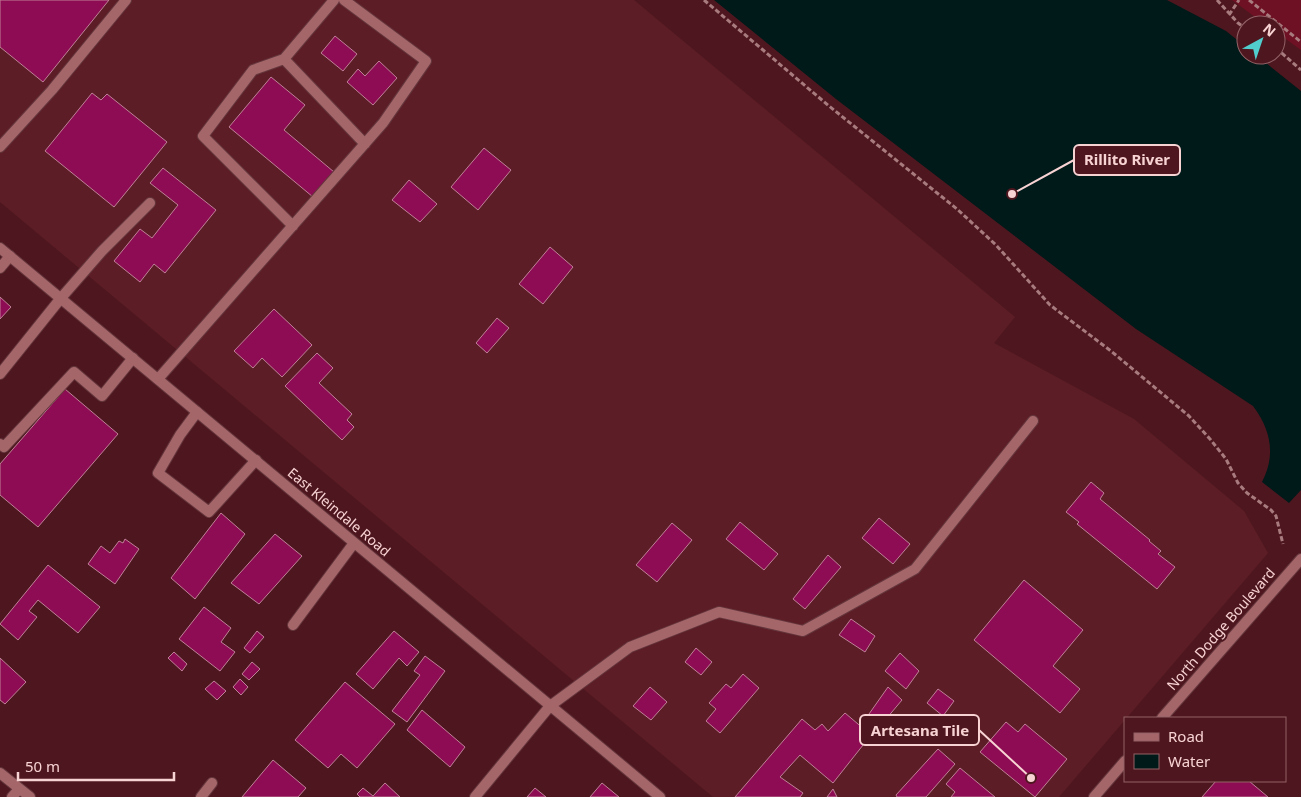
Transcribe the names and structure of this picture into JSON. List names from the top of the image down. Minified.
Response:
{"streets":{"street":["East Kleindale Road","North Dodge Boulevard"]},"places":["Rillito River","Artesana Tile"],"legend":["Road","Water"],"scale_bar":"50 m","north":"top right"}
